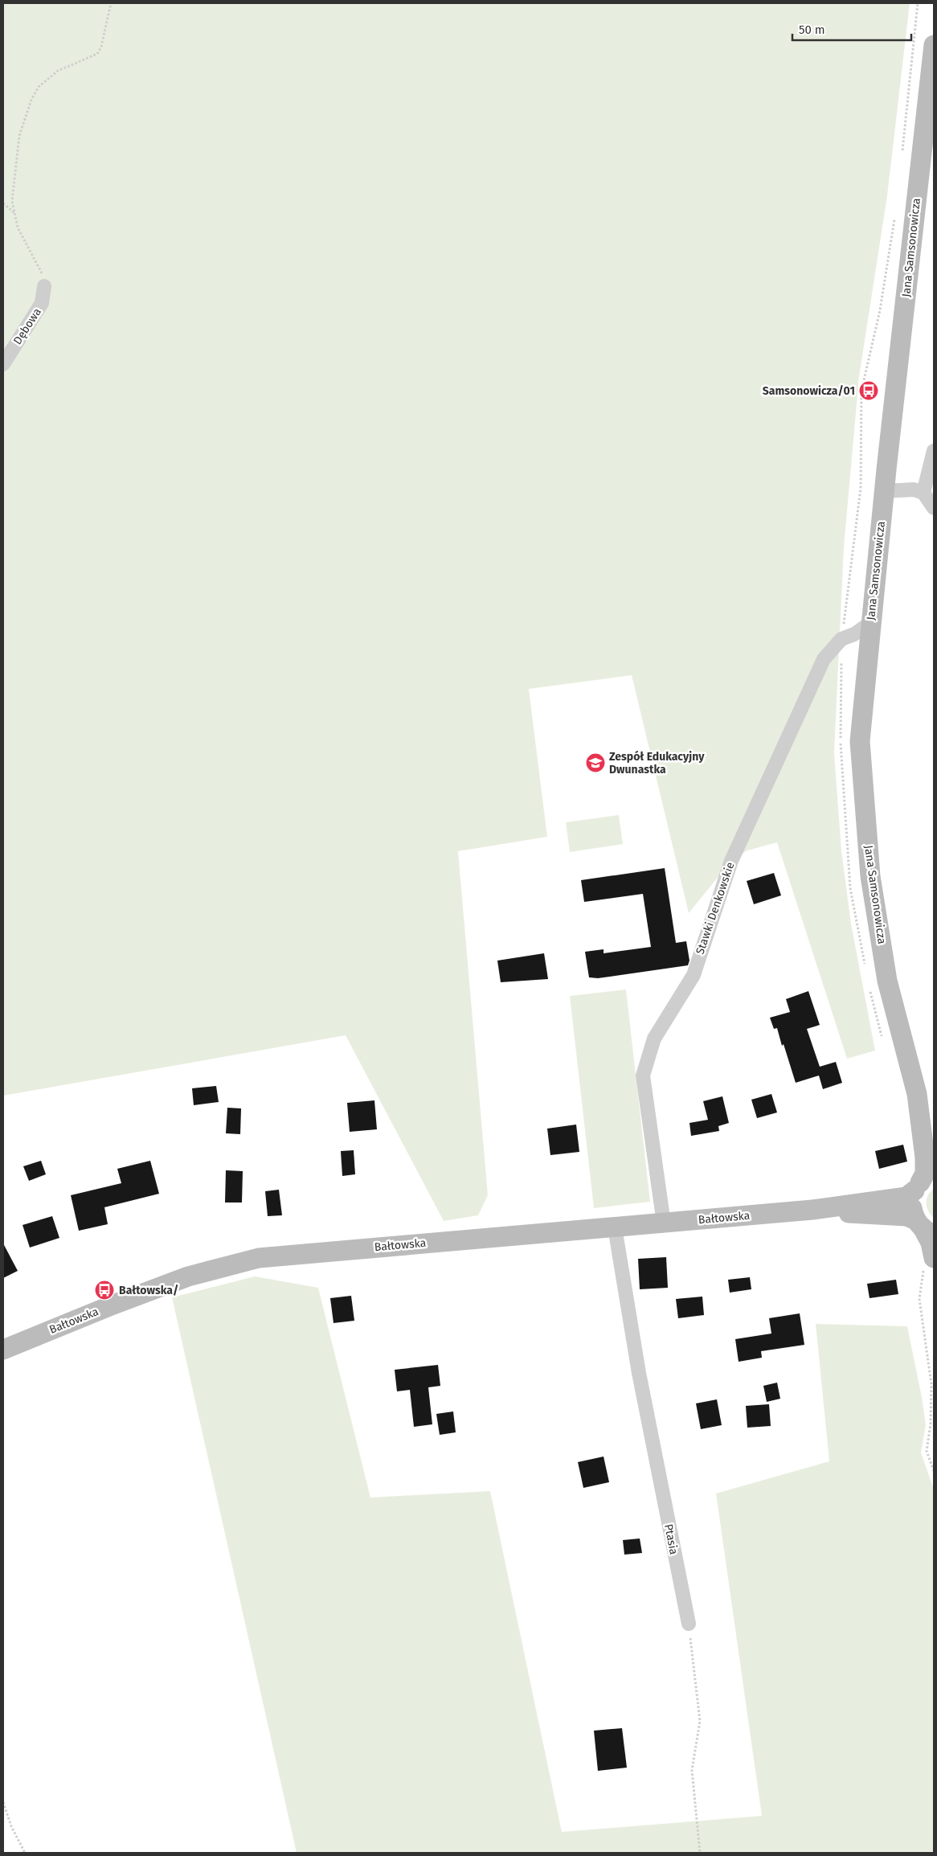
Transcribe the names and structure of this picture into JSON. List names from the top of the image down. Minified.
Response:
{"streets":{"main road":["Jana Samsonowicza","Bałtowska"],"street":["Dębowa","Stawki Denkowskie","Ptasia"]},"crossings":[["Jana Samsonowicza","Stawki Denkowskie"],["Jana Samsonowicza","Bałtowska"],["Stawki Denkowskie","Bałtowska"],["Bałtowska","Ptasia"]],"places":{"bus stop":["Samsonowicza/01","Bałtowska/"],"school or university":["Zespół Edukacyjny Dwunastka"]},"scale_bar":"50 m"}
